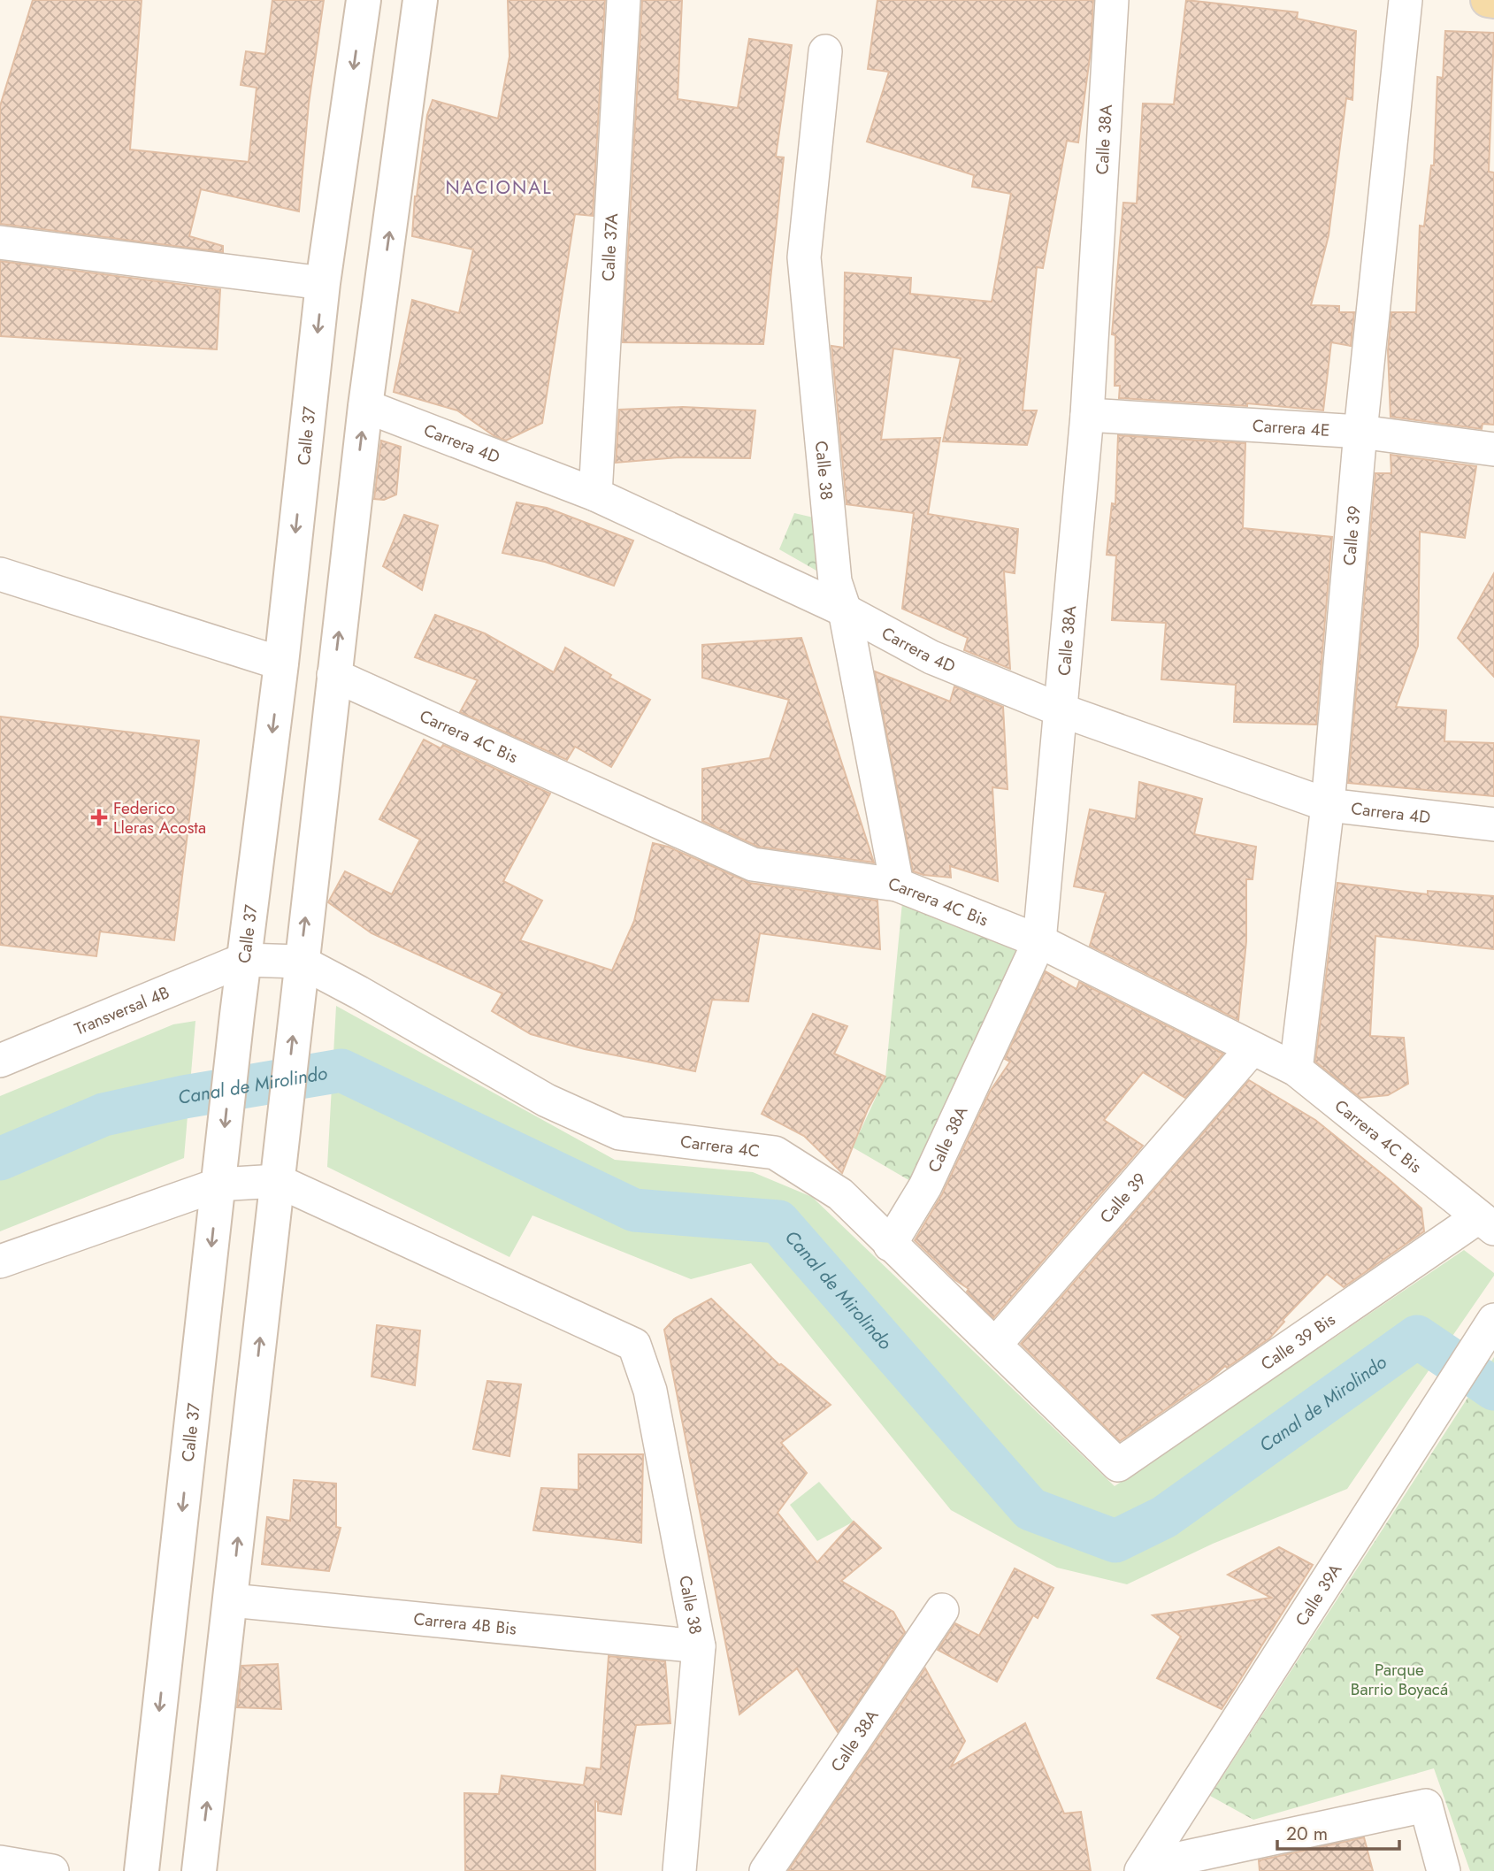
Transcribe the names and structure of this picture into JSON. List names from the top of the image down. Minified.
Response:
{"streets":{"main road":["Calle 37"],"street":["Calle 38A","Calle 37A","Carrera 4E","Carrera 4D","Calle 38","Calle 39","Carrera 4C Bis","Transversal 4B","Carrera 4C","Calle 39 Bis","Calle 39A","Carrera 4B Bis"]},"crossings":[["Calle 38A","Carrera 4E"],["Calle 38A","Carrera 4D"],["Calle 38A","Carrera 4C Bis"],["Calle 38A","Carrera 4C"],["Calle 37A","Carrera 4D"],["Carrera 4E","Calle 39"],["Calle 37","Transversal 4B"],["Calle 37","Carrera 4C"],["Carrera 4D","Calle 38"],["Carrera 4D","Calle 39"],["Calle 38","Carrera 4C Bis"],["Calle 38","Carrera 4B Bis"],["Calle 39","Carrera 4C Bis"],["Calle 39","Carrera 4C"],["Carrera 4C Bis","Calle 39 Bis"],["Transversal 4B","Carrera 4C"],["Carrera 4C","Calle 39 Bis"]],"districts":["NACIONAL"],"water":["Canal de Mirolindo"],"parks":["Parque Barrio Boyacá"],"places":{"health":["Federico Lleras Acosta"]},"scale_bar":"20 m"}
